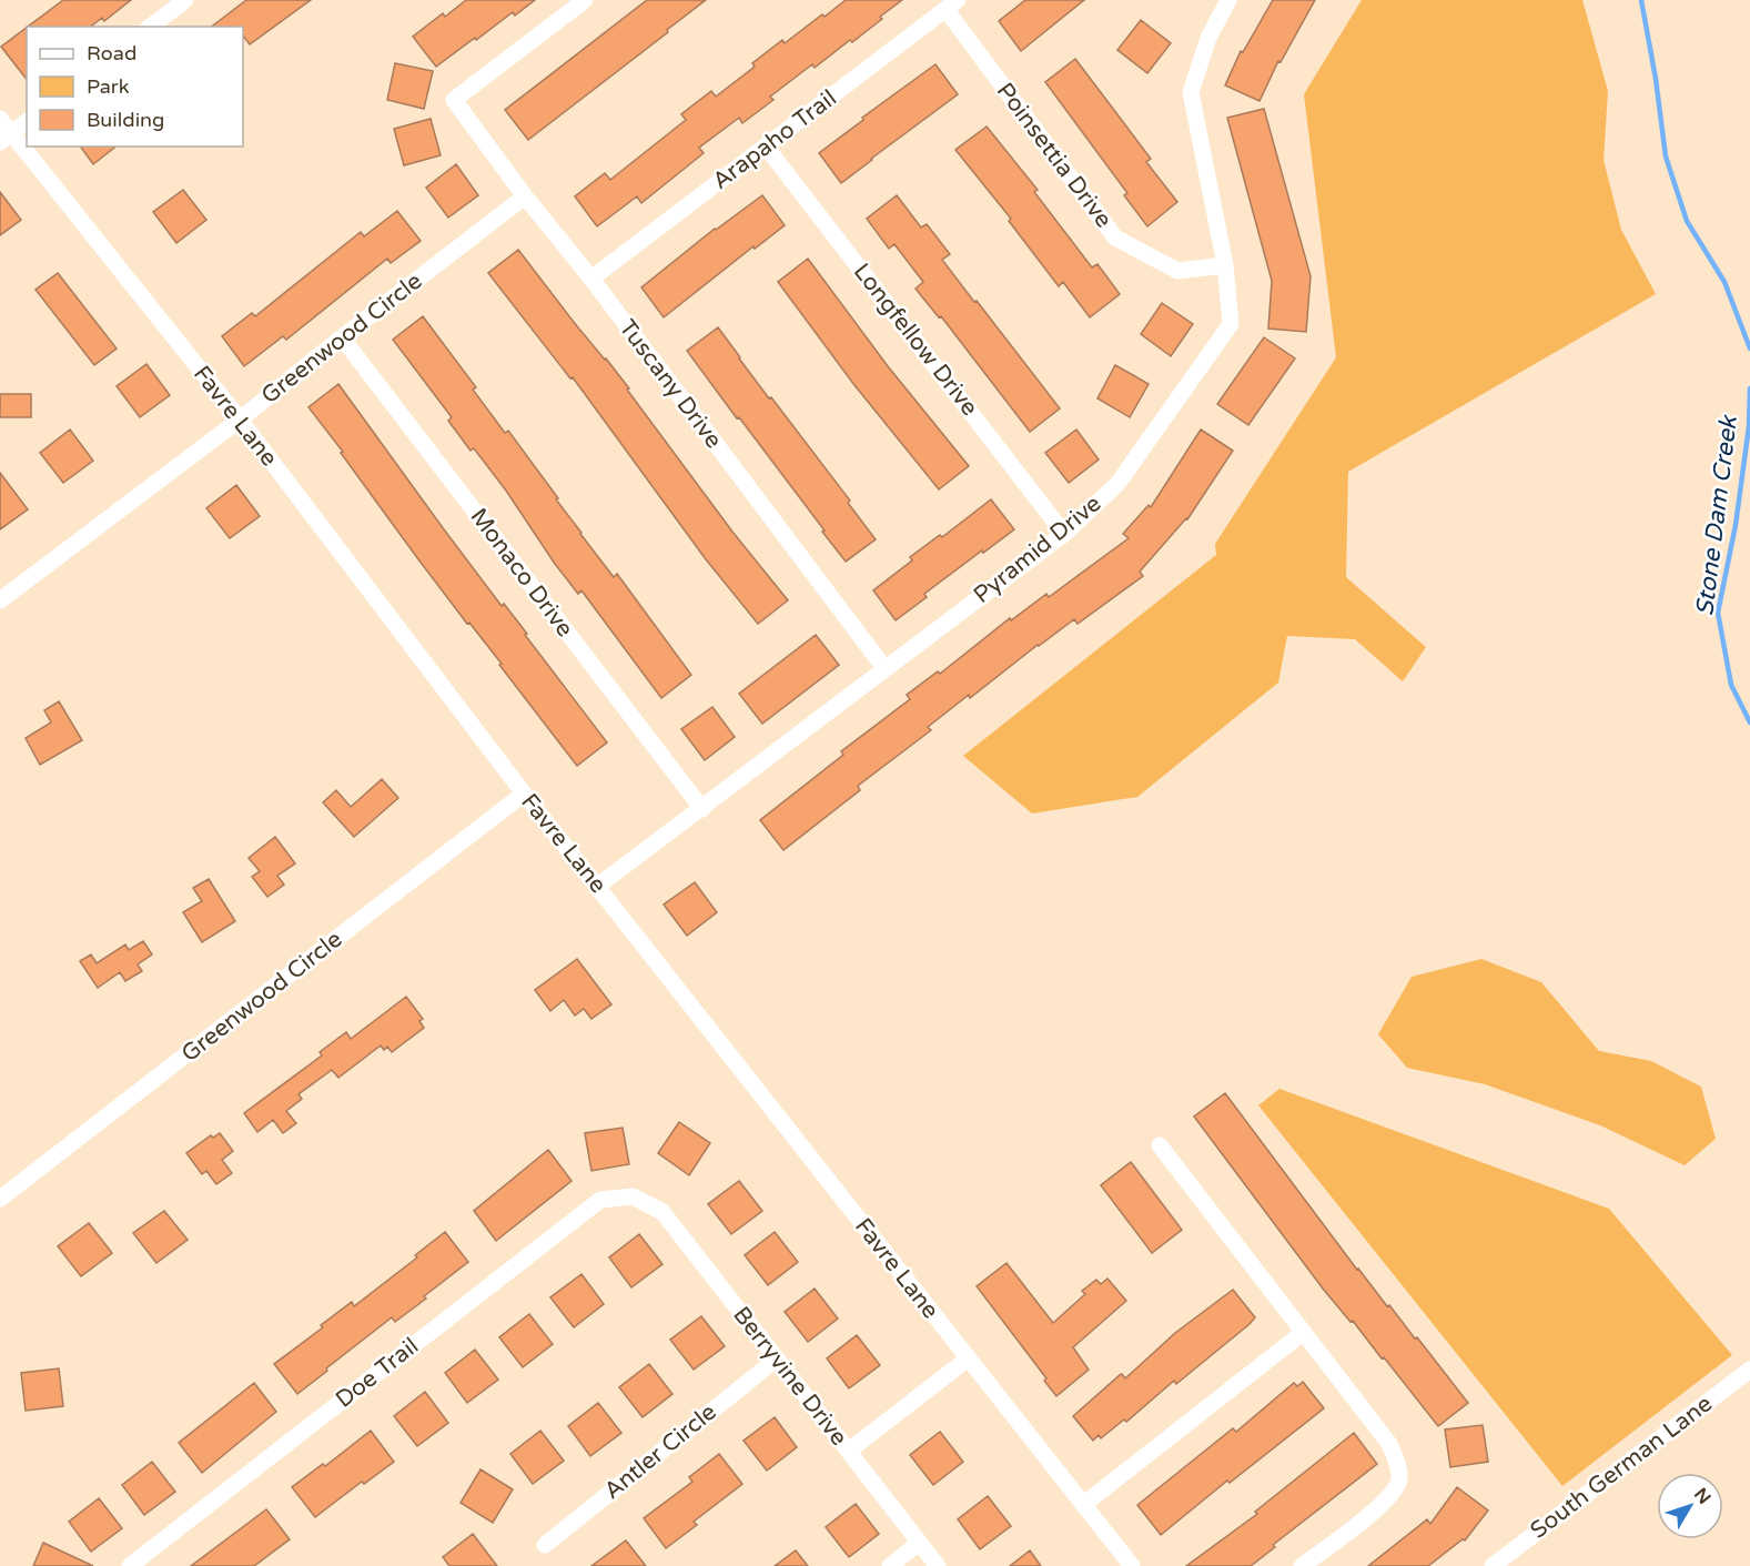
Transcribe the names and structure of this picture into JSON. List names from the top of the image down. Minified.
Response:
{"streets":{"street":["Arapaho Trail","Poinsettia Drive","Greenwood Circle","Longfellow Drive","Tuscany Drive","Favre Lane","Pyramid Drive","Monaco Drive","Doe Trail","Berryvine Drive","Antler Circle","South German Lane"]},"crossings":[["Arapaho Trail","Poinsettia Drive"],["Arapaho Trail","Longfellow Drive"],["Arapaho Trail","Tuscany Drive"],["Poinsettia Drive","Pyramid Drive"],["Greenwood Circle","Tuscany Drive"],["Greenwood Circle","Favre Lane"],["Greenwood Circle","Monaco Drive"],["Longfellow Drive","Pyramid Drive"],["Tuscany Drive","Pyramid Drive"],["Favre Lane","Pyramid Drive"],["Pyramid Drive","Monaco Drive"],["Doe Trail","Berryvine Drive"],["Berryvine Drive","Antler Circle"]],"water":["Stone Dam Creek"],"legend":["Road","Park","Building"],"north":"top right"}
